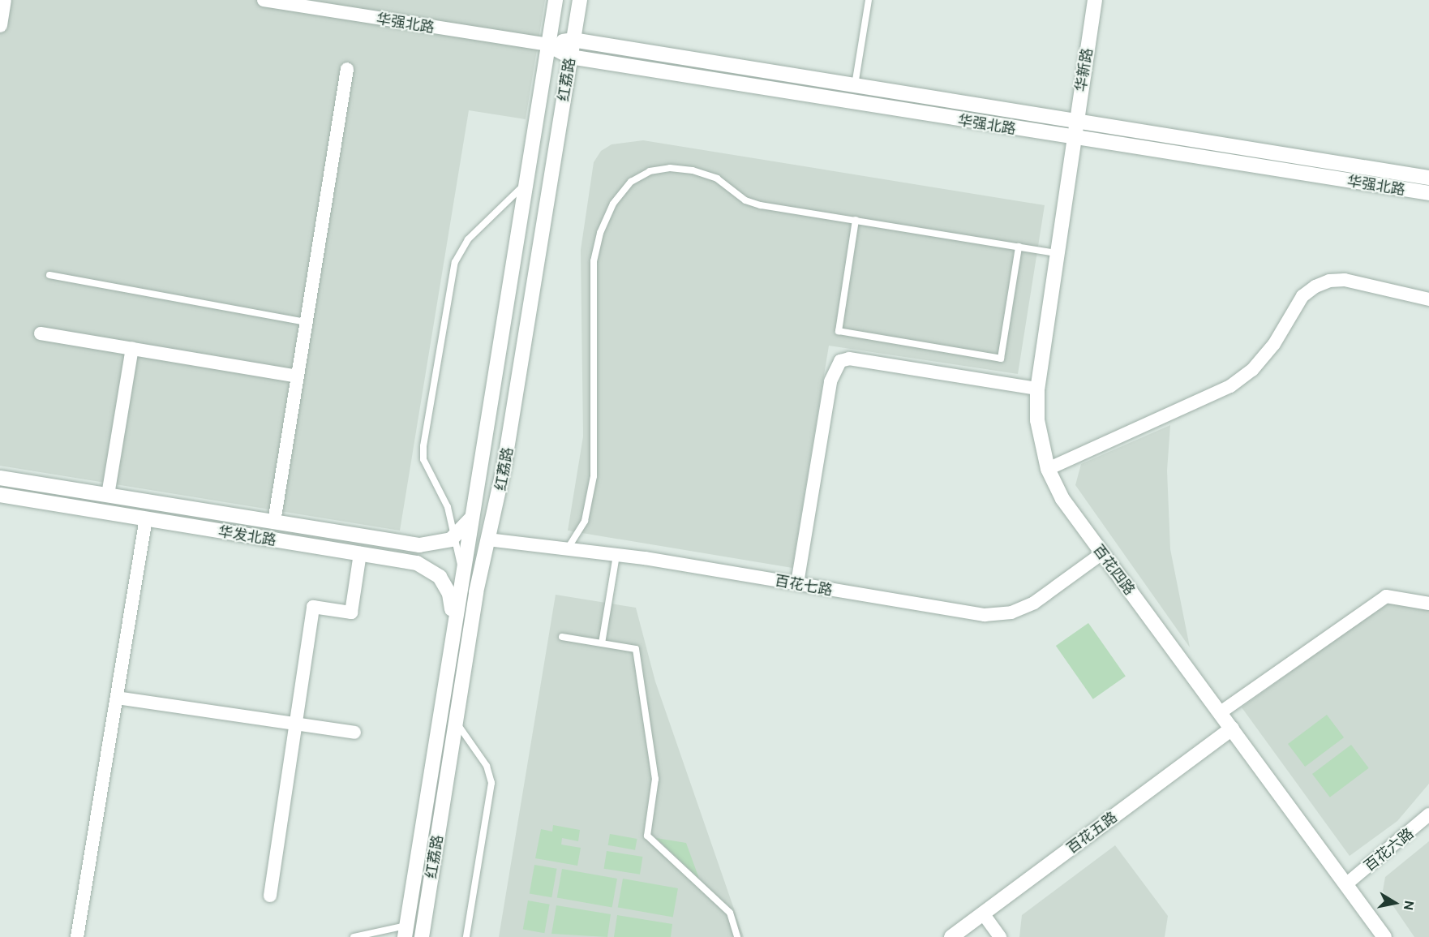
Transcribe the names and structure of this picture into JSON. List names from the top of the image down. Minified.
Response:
{"streets":{"main road":["华强北路","华新路","红荔路","华发北路","百花四路","百花五路"],"street":["百花七路","百花六路"]},"crossings":[["华强北路","华新路"],["华强北路","红荔路"],["华强北路","百花四路"],["华新路","百花四路"],["红荔路","华发北路"],["红荔路","百花七路"],["百花四路","百花七路"],["百花四路","百花五路"],["百花四路","百花六路"]],"north":"right"}
